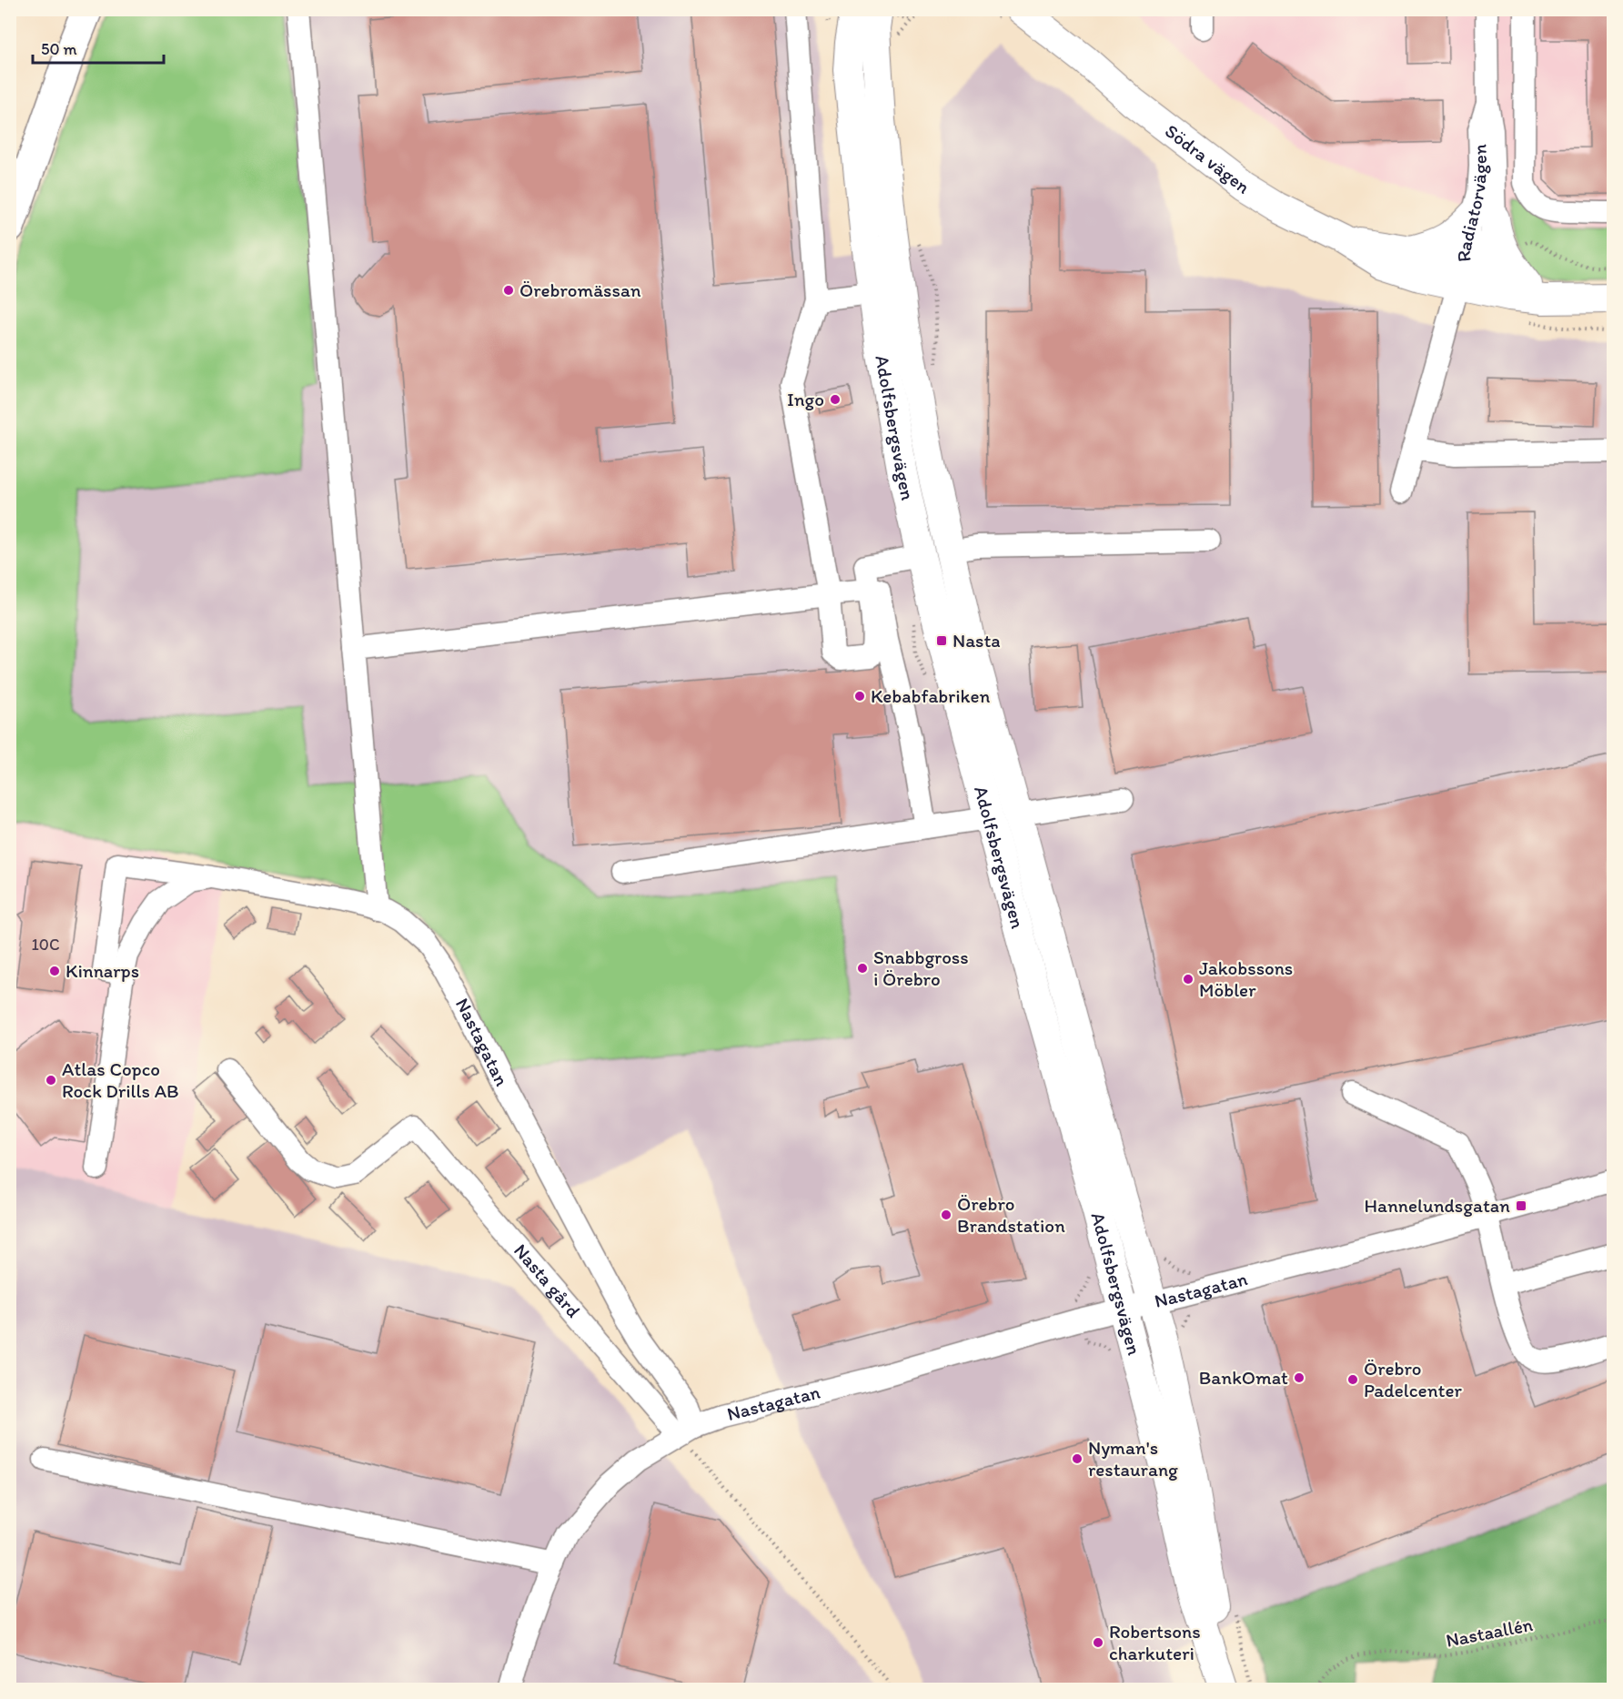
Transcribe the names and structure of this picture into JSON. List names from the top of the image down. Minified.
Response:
{"streets":{"main road":["Södra vägen","Adolfsbergsvägen"],"street":["Radiatorvägen","Nastagatan","Nasta gård"],"path":["Nastaallén"]},"crossings":[["Södra vägen","Radiatorvägen"],["Adolfsbergsvägen","Nastagatan"],["Nastagatan","Nasta gård"]],"places":{"other":["Örebromässan","Ingo","Kebabfabriken","Snabbgross i Örebro","Kinnarps","Jakobssons Möbler","Atlas Copco Rock Drills AB","Örebro Brandstation","BankOmat","Örebro Padelcenter","Nyman's restaurang","Robertsons charkuteri"],"transit":["Nasta","Hannelundsgatan"]},"house_numbers":["10C"],"scale_bar":"50 m"}
